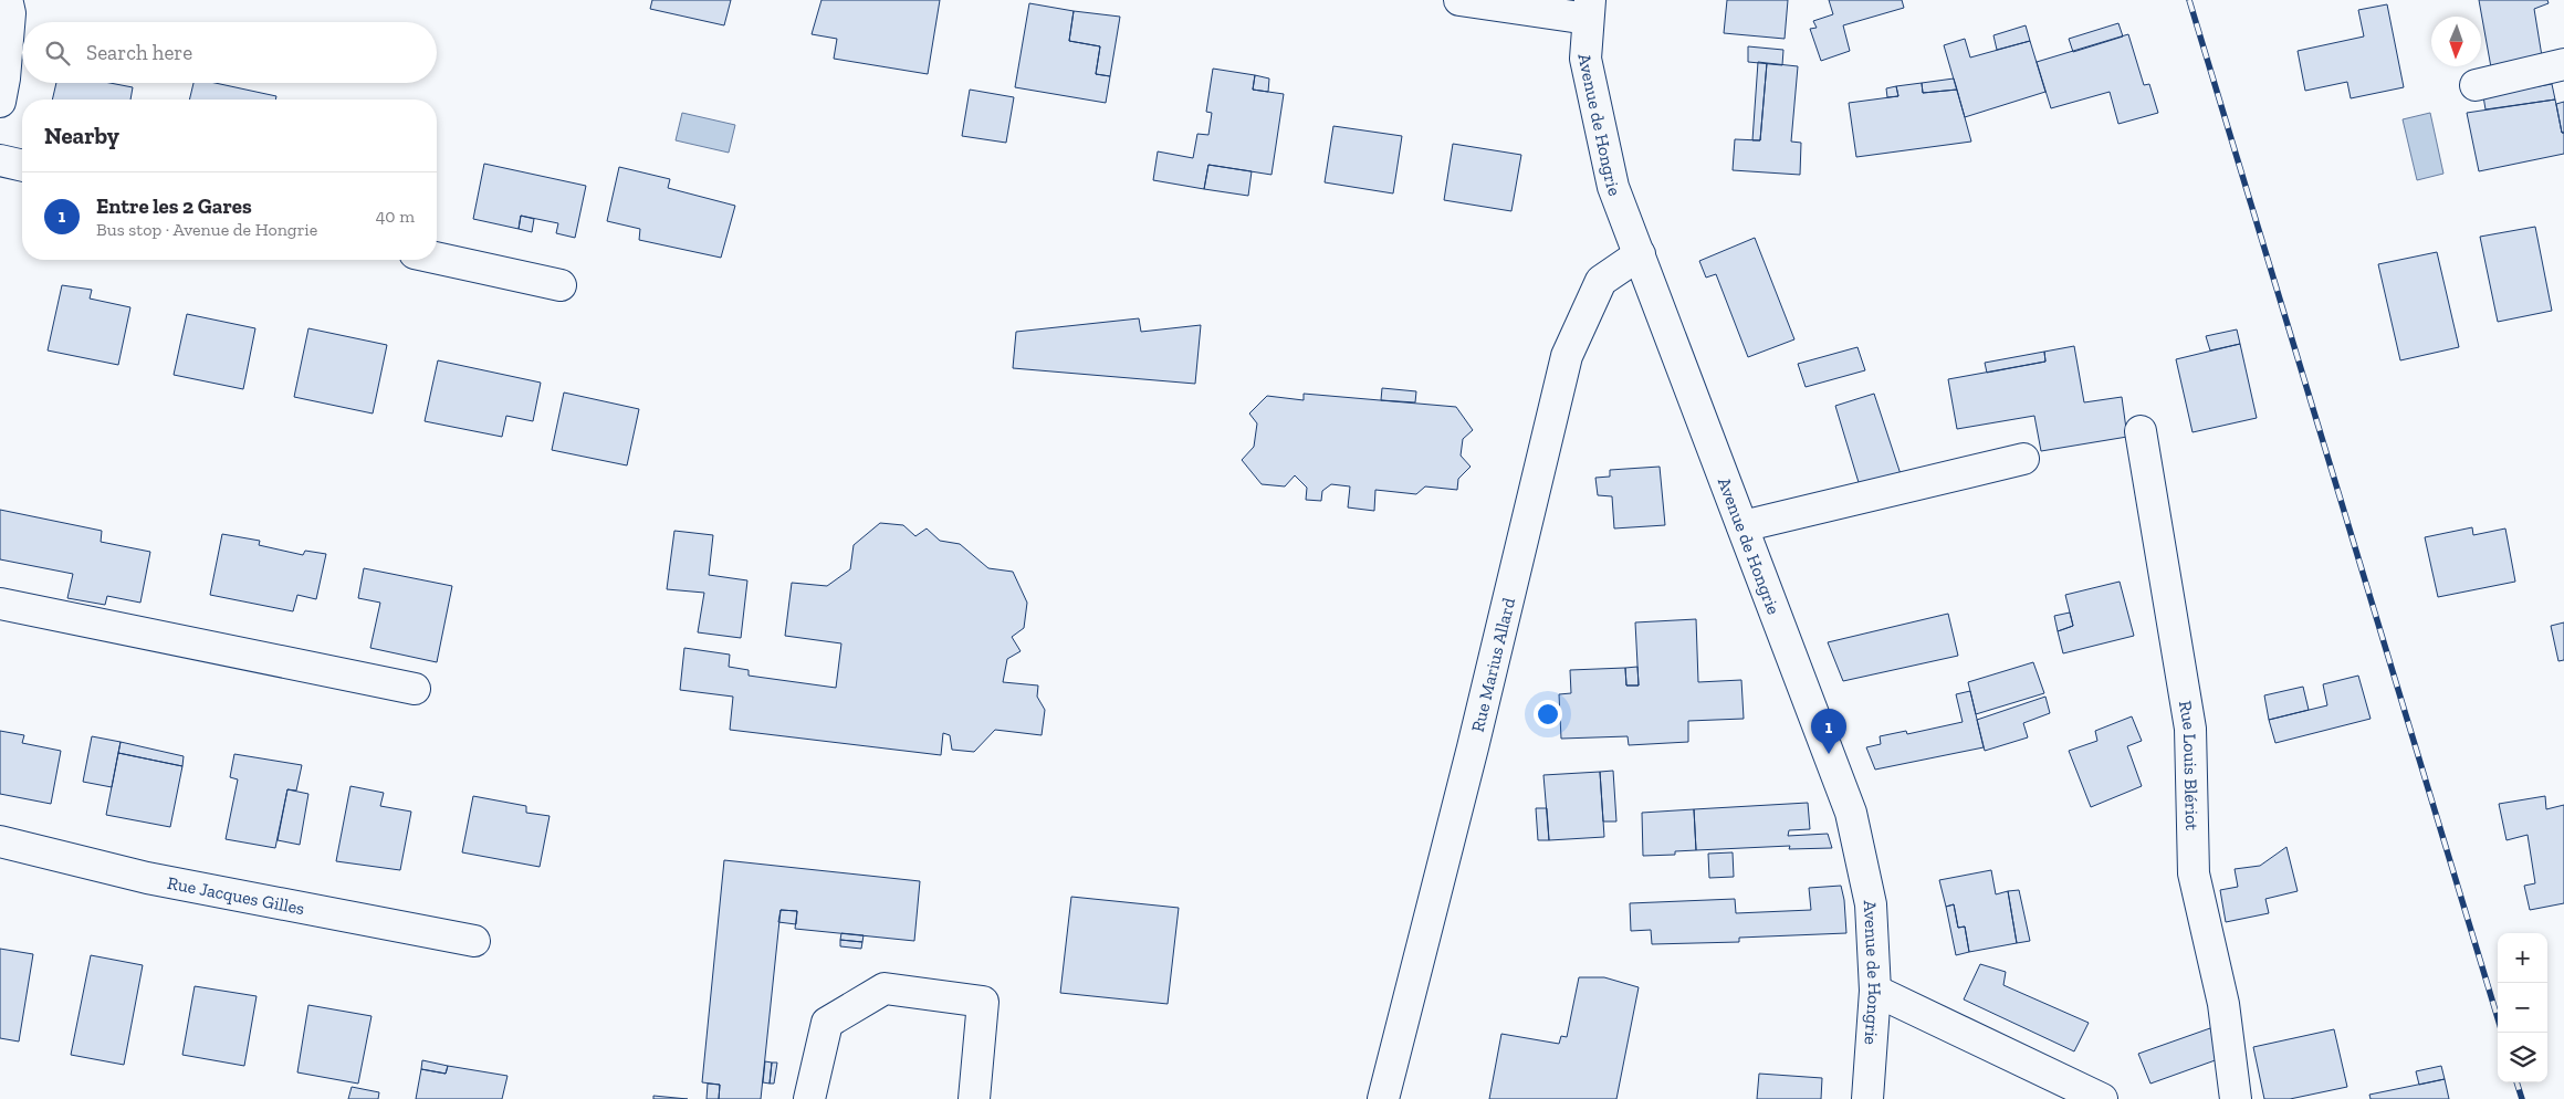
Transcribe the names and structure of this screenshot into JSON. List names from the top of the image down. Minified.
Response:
{"streets":{"street":["Avenue de Hongrie","Rue Marius Allard","Rue Louis Blériot","Rue Jacques Gilles"]},"crossings":[["Avenue de Hongrie","Rue Marius Allard"]],"north":"bottom","page":{"search":"Search here","heading":"Nearby","list":[{"mark":"1","name":"Entre les 2 Gares","note":"Bus stop · Avenue de Hongrie","value":"40 m"}],"pins":"1","map_buttons":["+","−"]}}
